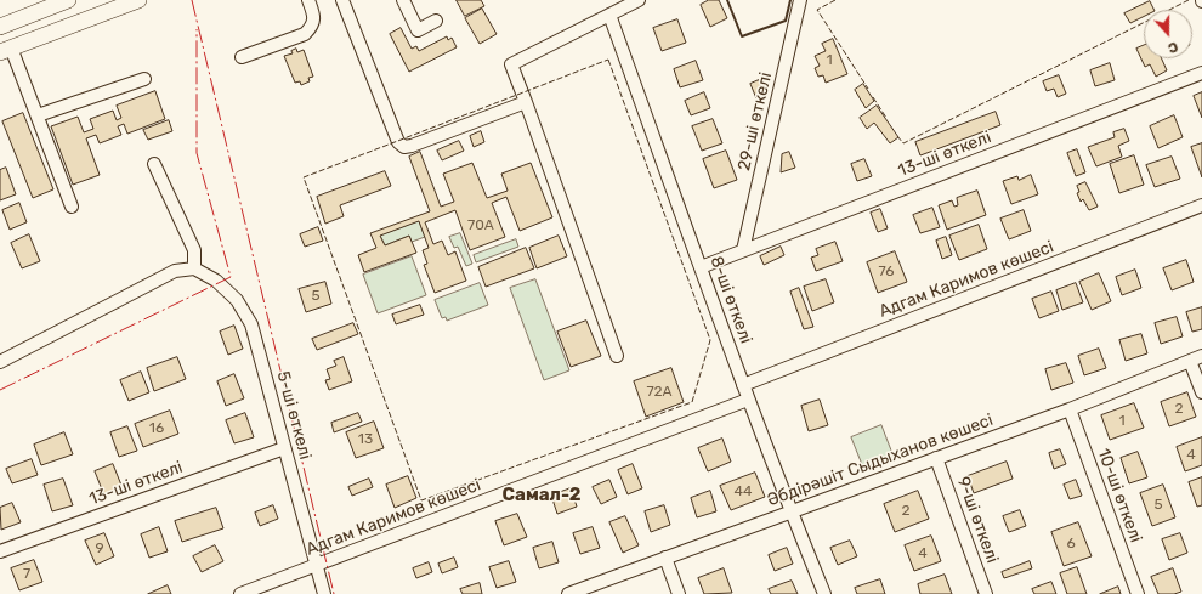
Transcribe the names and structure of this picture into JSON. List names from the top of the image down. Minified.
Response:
{"streets":{"street":["29-ші өткелі","13-ші өткелі","Адгам Каримов көшесі","8-ші өткелі","5-ші өткелі","Әбдірәшіт Сыдыханов көшесі","10-ші өткелі","9-ші өткелі"]},"crossings":[["29-ші өткелі","13-ші өткелі"],["13-ші өткелі","8-ші өткелі"],["13-ші өткелі","5-ші өткелі"],["Адгам Каримов көшесі","8-ші өткелі"],["Адгам Каримов көшесі","5-ші өткелі"],["8-ші өткелі","Әбдірәшіт Сыдыханов көшесі"],["Әбдірәшіт Сыдыханов көшесі","10-ші өткелі"],["Әбдірәшіт Сыдыханов көшесі","9-ші өткелі"]],"districts":["Самал-2"],"house_numbers":["1","70А","76","5","72А","2","1","16","13","4","44","5","2","6","9","4","7"],"north":"bottom"}
